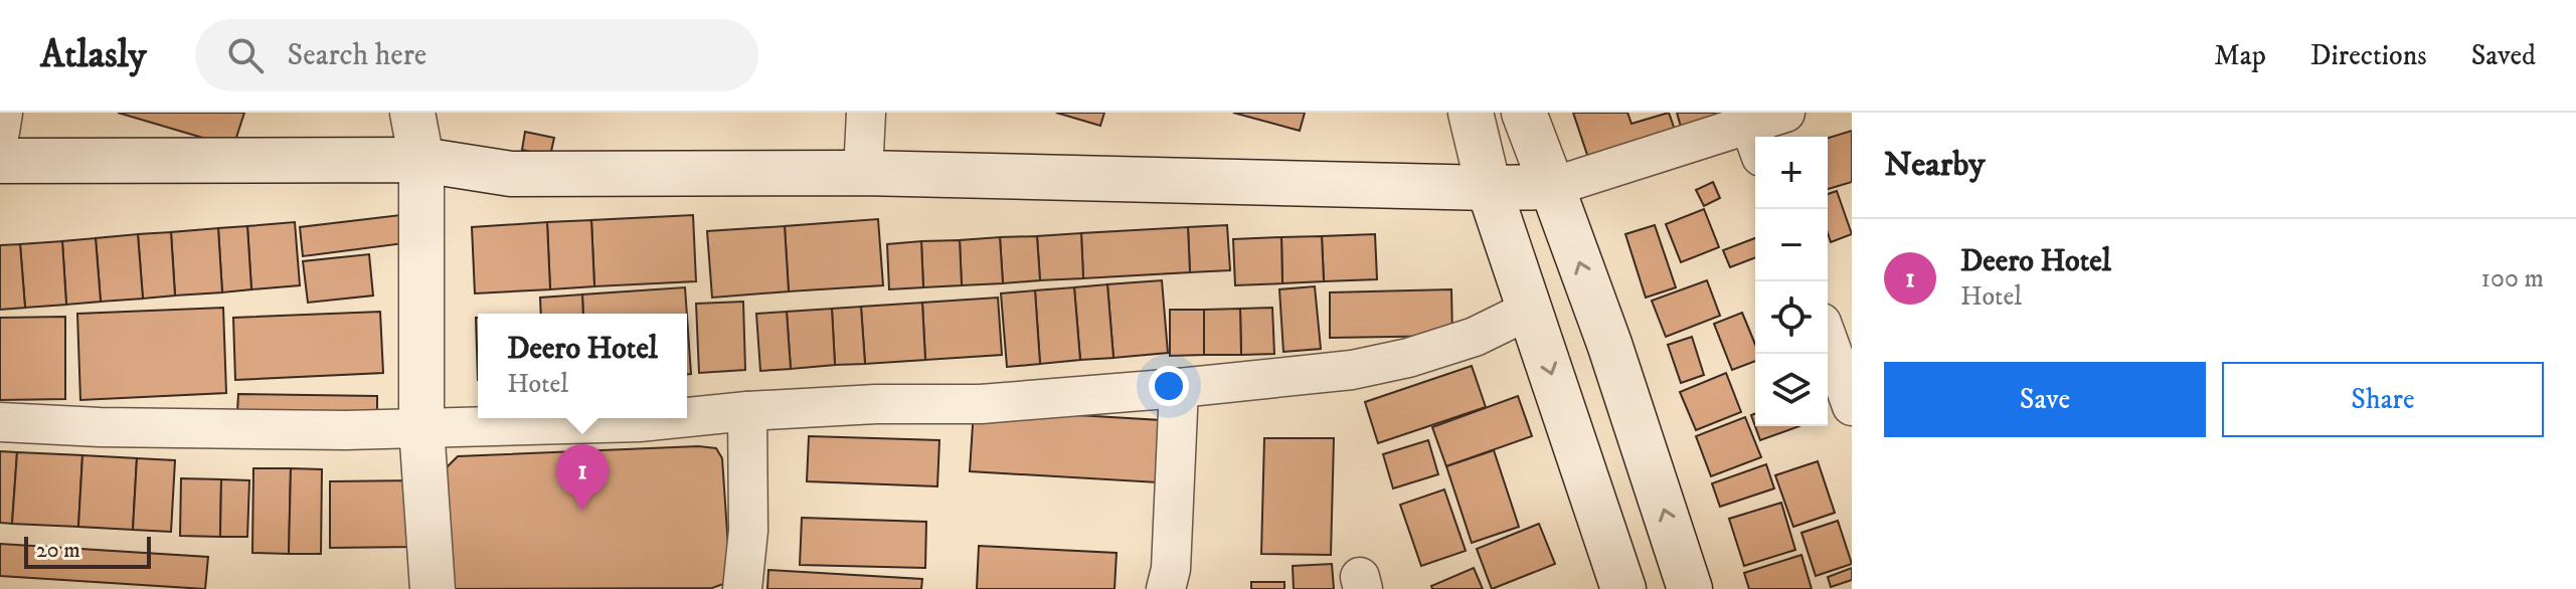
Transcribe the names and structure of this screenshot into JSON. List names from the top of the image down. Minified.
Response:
{"scale_bar":"20 m","page":{"header":"Atlasly","search":"Search here","nav":["Map","Directions","Saved"],"heading":"Nearby","map_buttons":["+","−"],"list":[{"mark":"1","name":"Deero Hotel","note":"Hotel","value":"100 m"}],"popup":["Deero Hotel","Hotel"],"buttons":["Save","Share"],"pins":"1","scale":"20 m"}}
